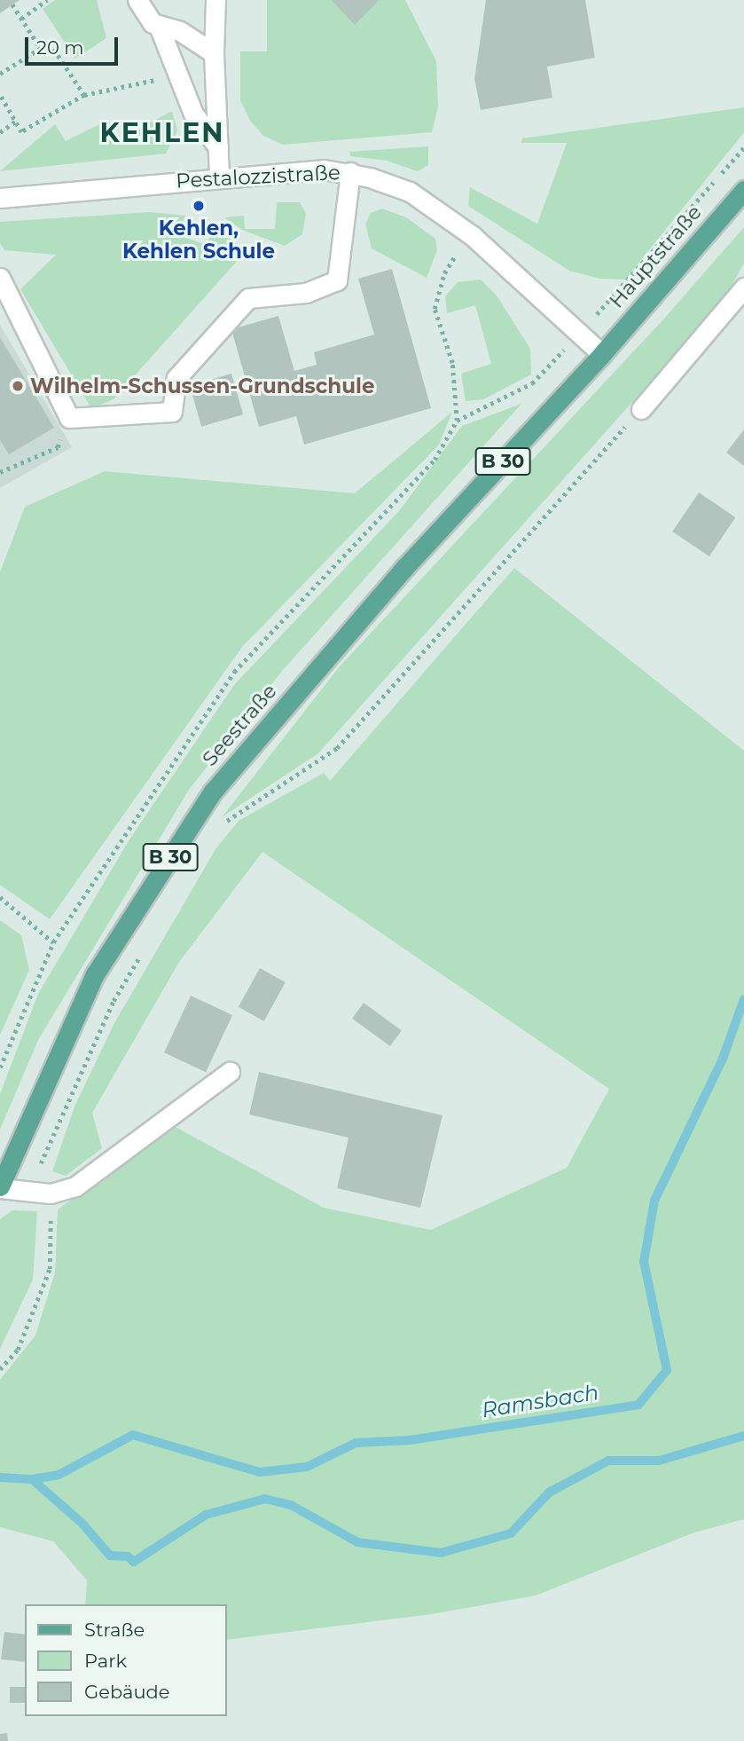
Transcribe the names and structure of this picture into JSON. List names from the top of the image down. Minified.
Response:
{"streets":{"main road":["Hauptstraße","B 30","Seestraße"],"street":["Pestalozzistraße"]},"crossings":[["Pestalozzistraße","Hauptstraße"],["Pestalozzistraße","Seestraße"],["Hauptstraße","Seestraße"]],"districts":["KEHLEN"],"water":["Ramsbach"],"places":["Kehlen, Kehlen Schule","Wilhelm-Schussen-Grundschule"],"legend":["Straße","Park","Gebäude"],"scale_bar":"20 m"}
